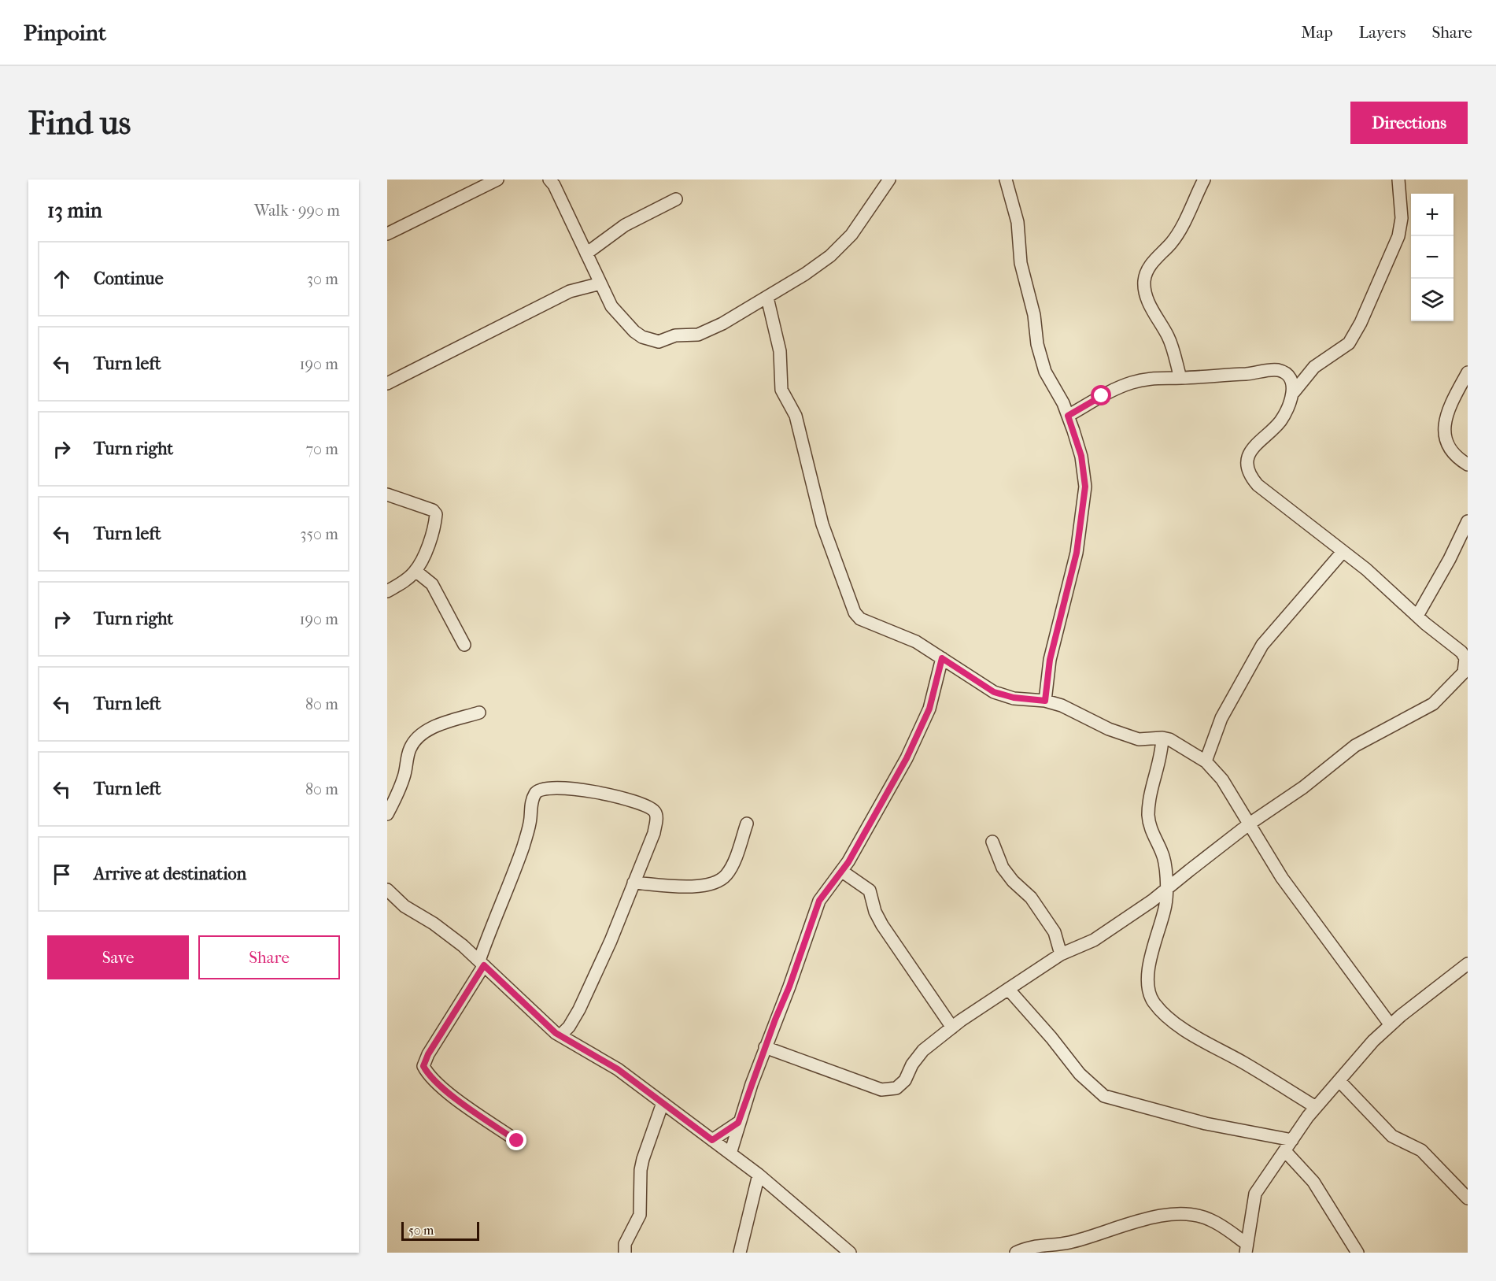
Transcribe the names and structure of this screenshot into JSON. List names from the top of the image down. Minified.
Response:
{"scale_bar":"50 m","page":{"header":"Pinpoint","nav":["Map","Layers","Share"],"buttons":["Directions",["Save","Share"]],"title":"Find us","heading":["13 min","Walk · 990 m"],"map_buttons":["+","−"],"list":[["Continue","30 m"],["Turn left","190 m"],["Turn right","70 m"],["Turn left","350 m"],["Turn right","190 m"],["Turn left","80 m"],["Turn left","80 m"],"Arrive at destination"],"scale":"50 m"}}
